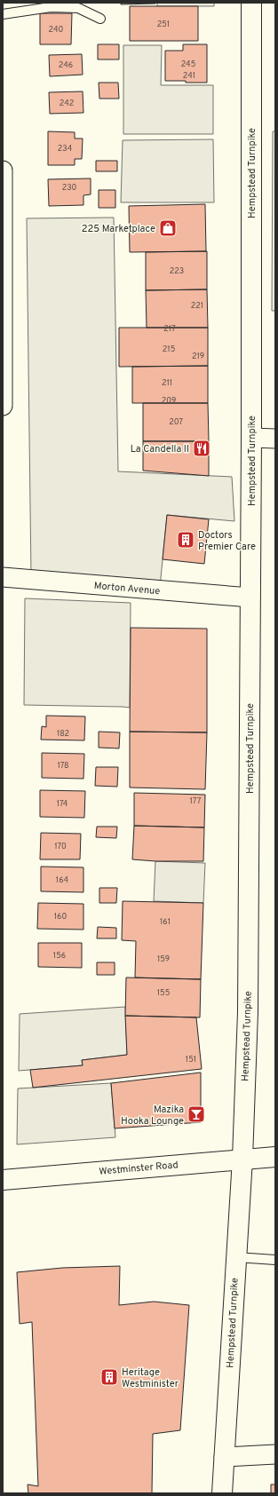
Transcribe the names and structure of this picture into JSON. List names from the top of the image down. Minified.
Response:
{"streets":{"main road":["Hempstead Turnpike","Westminster Road"],"street":["Morton Avenue"]},"crossings":[["Hempstead Turnpike","Morton Avenue"],["Hempstead Turnpike","Westminster Road"]],"places":{"shop":["225 Marketplace"],"restaurant":["La Candella II"],"building":["Doctors Premier Care","Heritage Westminister"],"bar":["Mazika Hooka Lounge"]},"house_numbers":["251","240","245","246","241","242","234","230","223","221","217","215","219","211","209","207","182","178","177","174","170","164","160","161","156","159","155","151"]}
